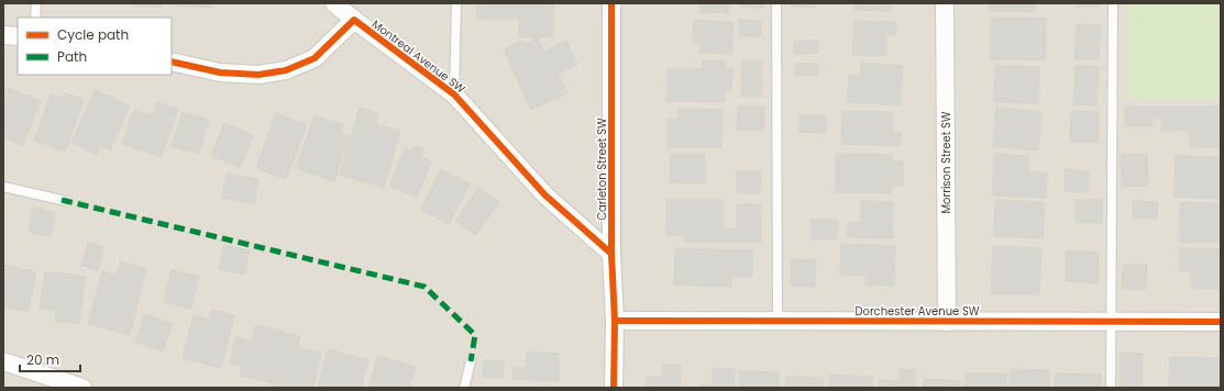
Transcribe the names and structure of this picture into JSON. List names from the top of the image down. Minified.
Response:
{"streets":{"street":["Montreal Avenue SW","Morrison Street SW","Carleton Street SW","Dorchester Avenue SW"]},"crossings":[["Montreal Avenue SW","Carleton Street SW"],["Morrison Street SW","Dorchester Avenue SW"],["Carleton Street SW","Dorchester Avenue SW"]],"legend":["Cycle path","Path"],"scale_bar":"20 m"}
